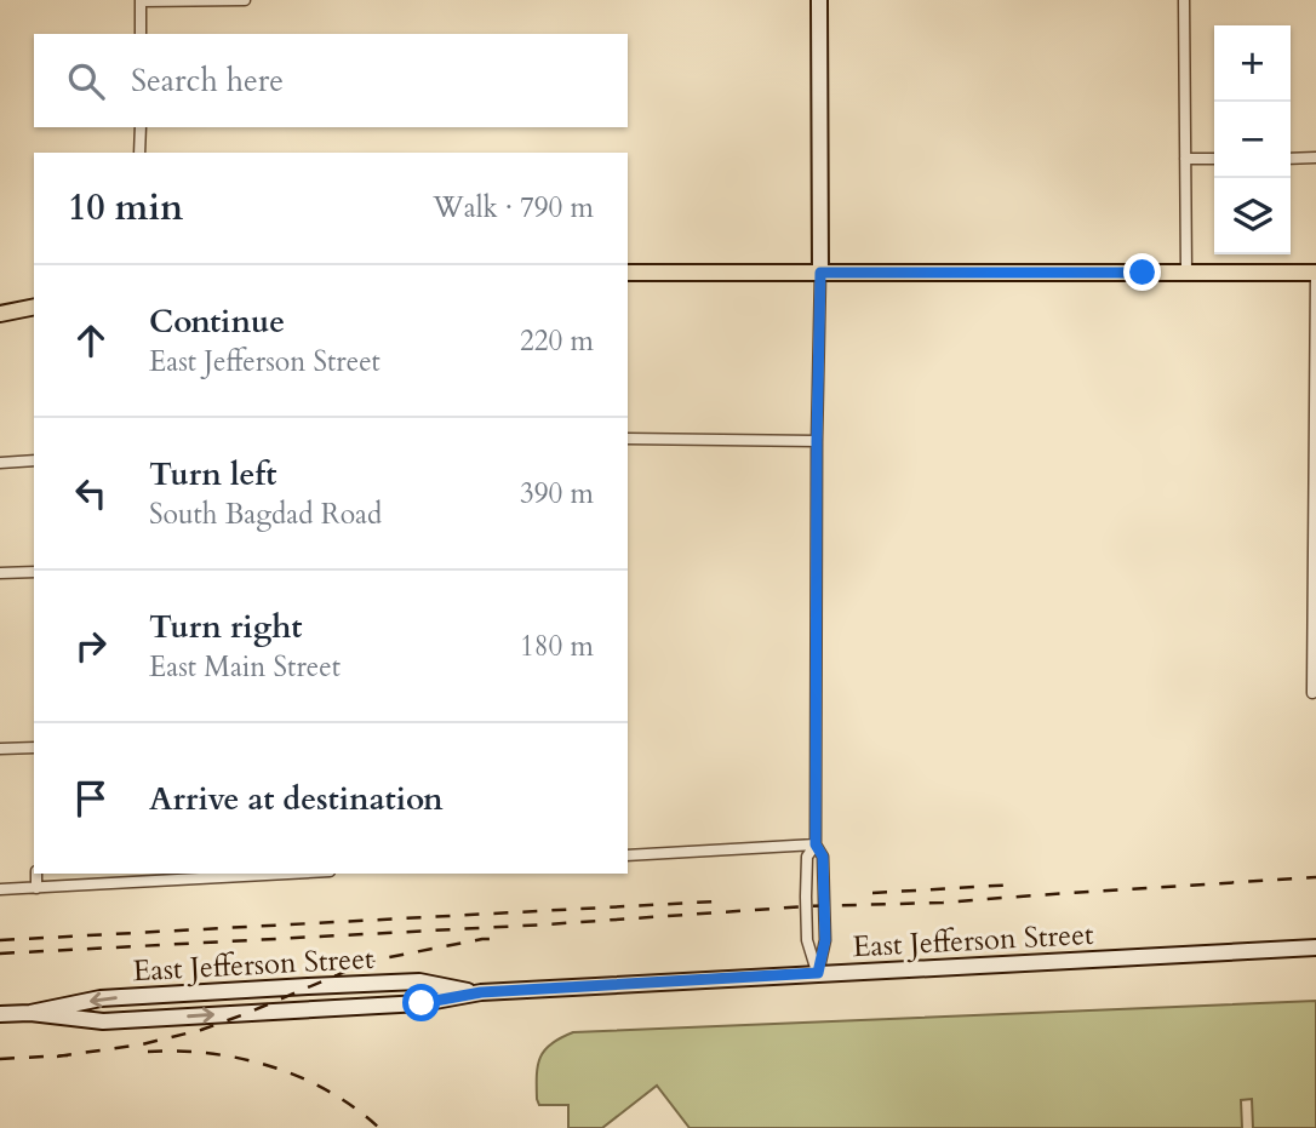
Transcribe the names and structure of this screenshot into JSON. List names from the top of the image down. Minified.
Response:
{"streets":{"main road":["East Jefferson Street"]},"page":{"map_buttons":["+","−"],"search":"Search here","heading":["10 min","Walk · 790 m"],"list":[["Continue","East Jefferson Street","220 m"],["Turn left","South Bagdad Road","390 m"],["Turn right","East Main Street","180 m"],"Arrive at destination"]}}
